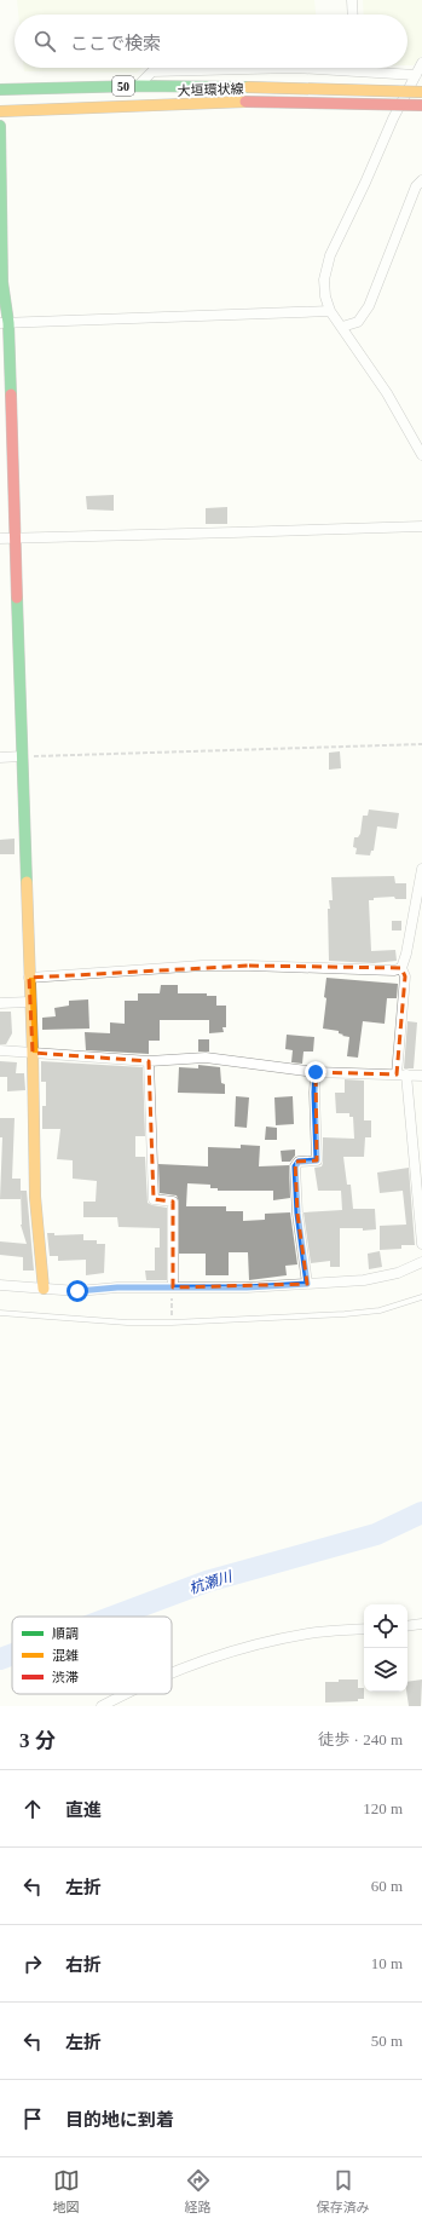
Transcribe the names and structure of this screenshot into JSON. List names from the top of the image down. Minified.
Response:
{"streets":{"street":["50","大垣環状線"]},"water":["杭瀬川"],"legend":["順調","混雑","渋滞"],"page":{"search":"ここで検索","heading":["3 分","徒歩 · 240 m"],"list":[["直進","120 m"],["左折","60 m"],["右折","10 m"],["左折","50 m"],"目的地に到着"],"nav":["地図","経路","保存済み"]}}
